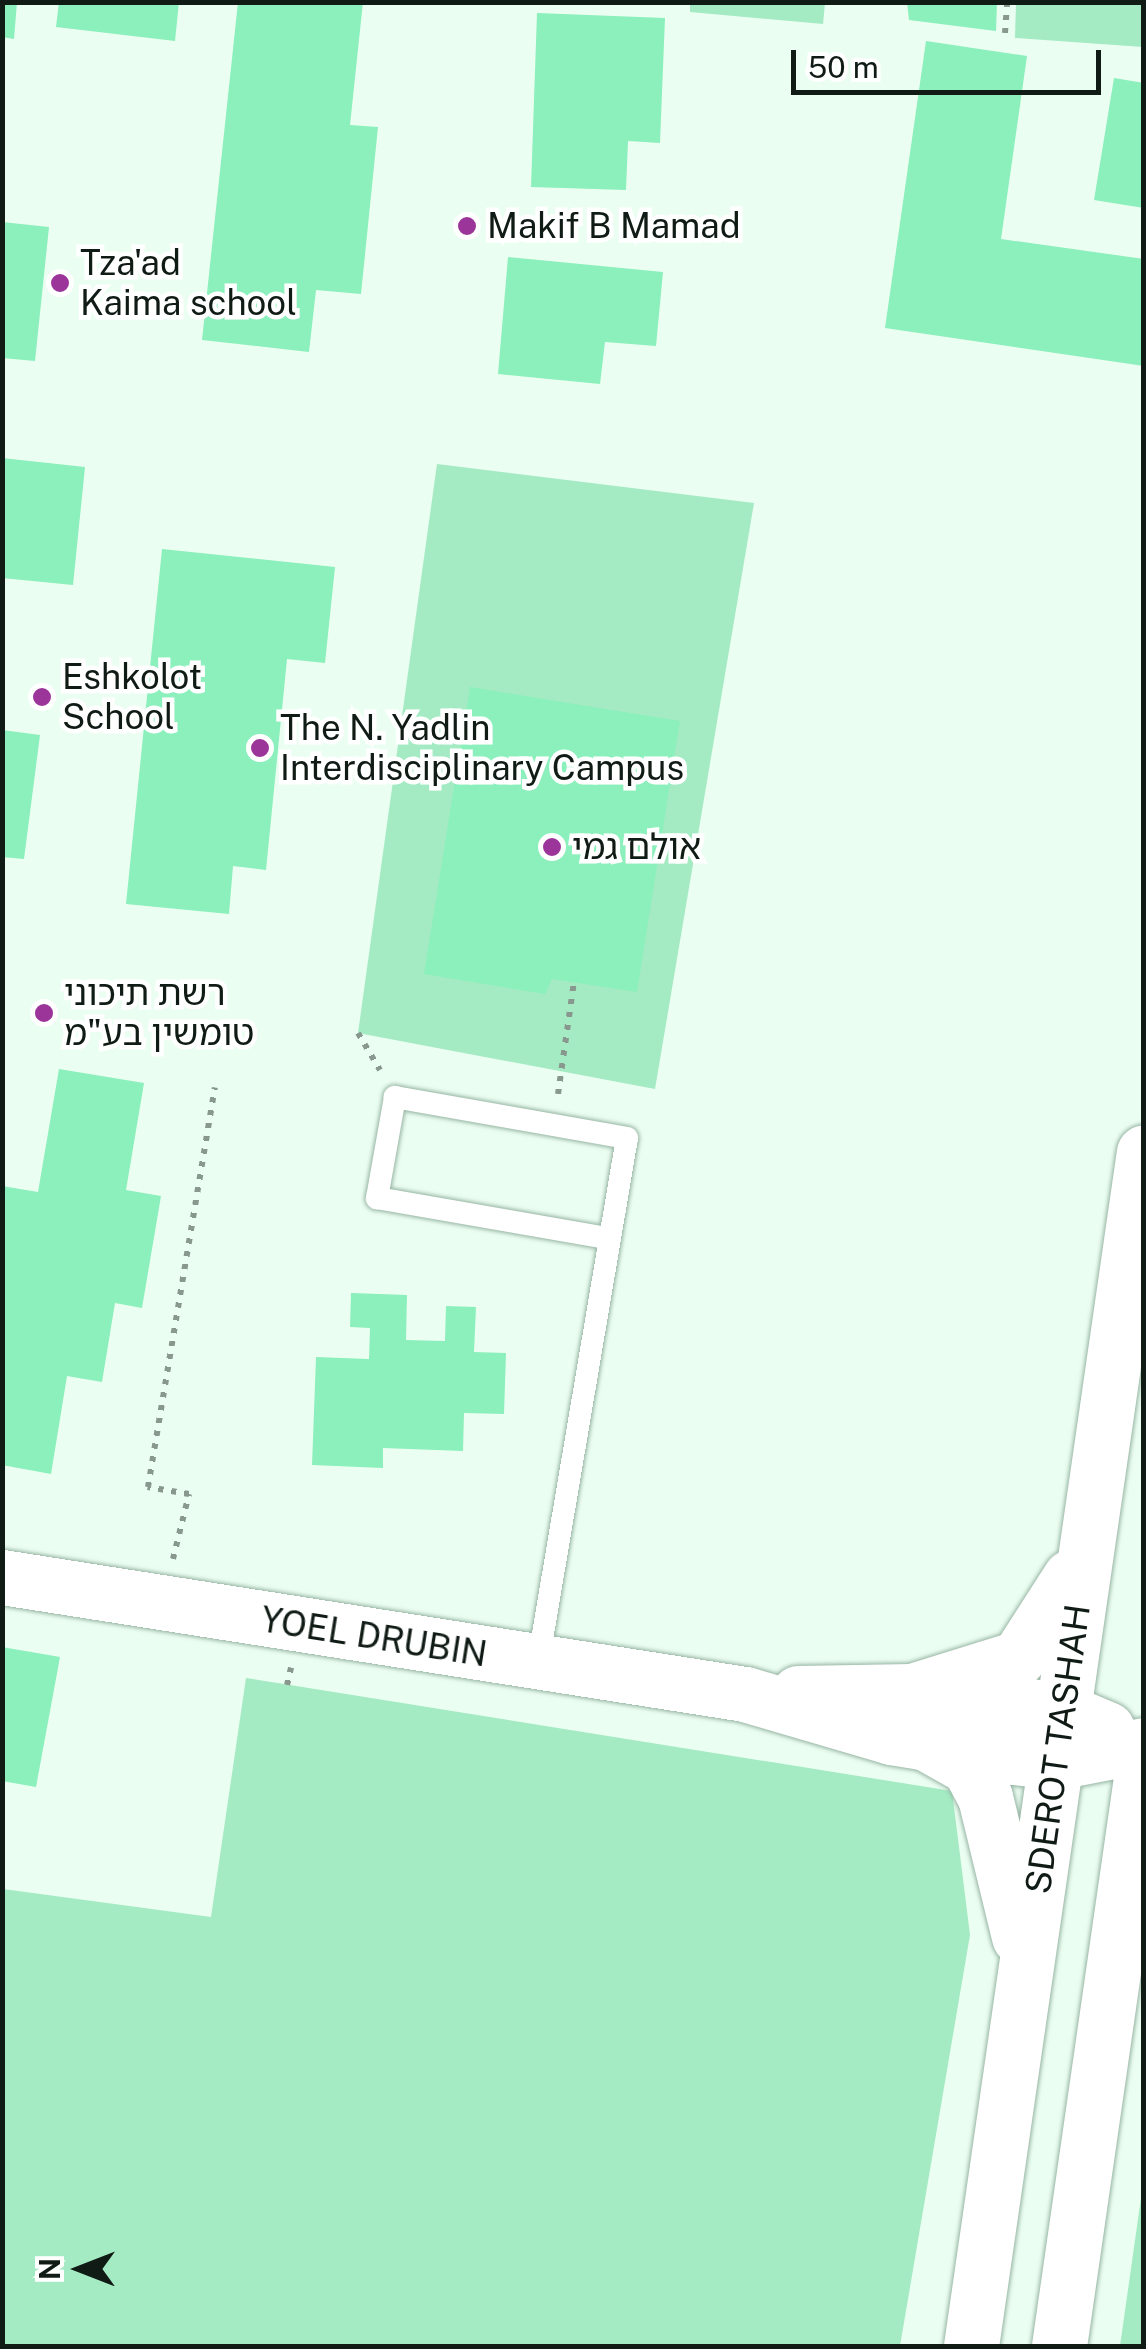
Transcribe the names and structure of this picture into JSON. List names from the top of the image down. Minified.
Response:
{"streets":{"main road":["YOEL DRUBIN","SDEROT TASHAH"]},"crossings":[["YOEL DRUBIN","SDEROT TASHAH"]],"places":["Makif B Mamad","Tza'ad Kaima school","Eshkolot School","The N. Yadlin Interdisciplinary Campus","אולם גמי","רשת תיכוני טומשין בע\"מ"],"scale_bar":"50 m","north":"left"}
